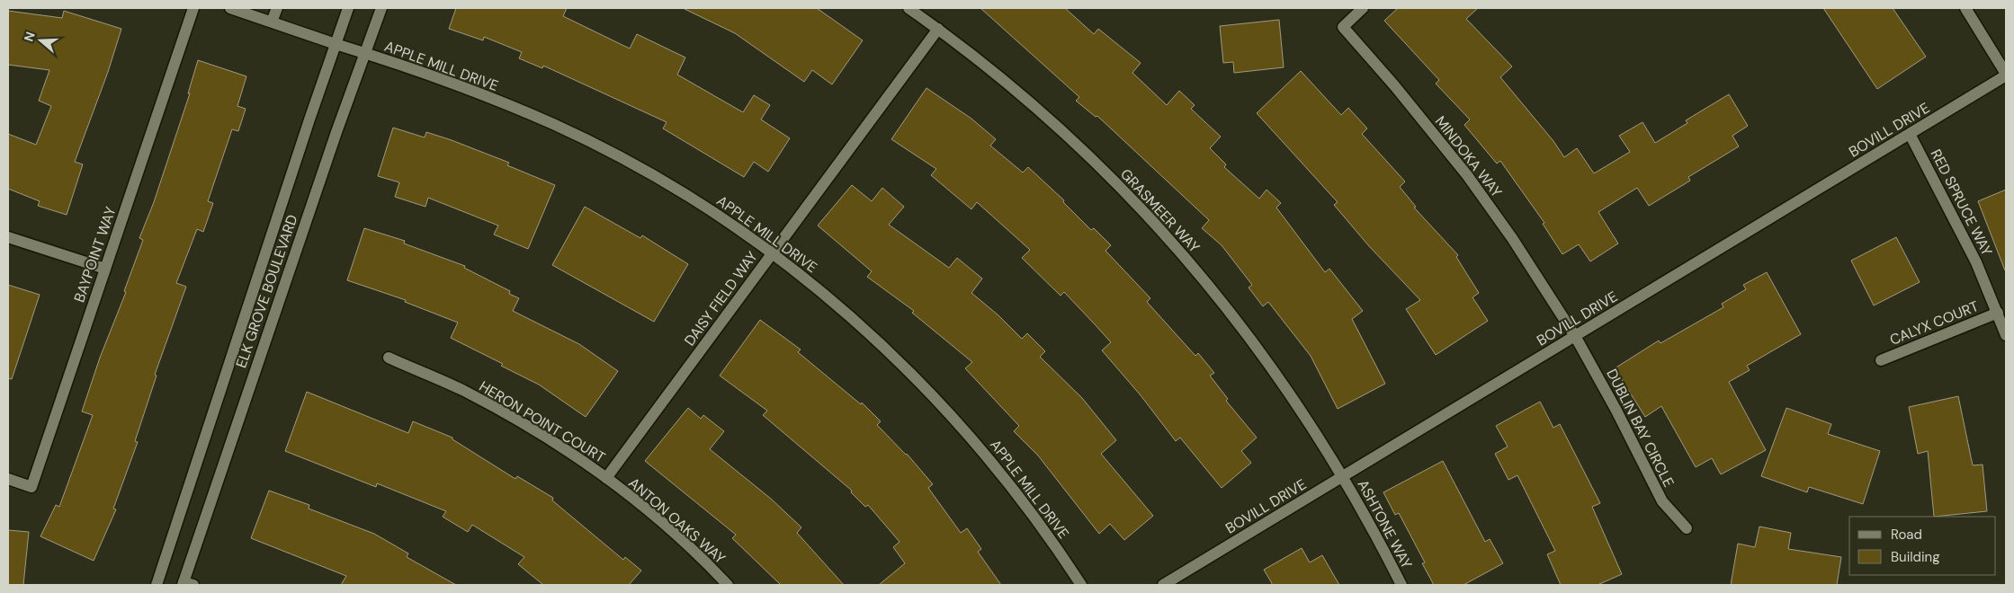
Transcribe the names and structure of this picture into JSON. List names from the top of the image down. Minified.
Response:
{"streets":{"street":["APPLE MILL DRIVE","BOVILL DRIVE","MINDOKA WAY","RED SPRUCE WAY","GRASMEER WAY","BAYPOINT WAY","ELK GROVE BOULEVARD","DAISY FIELD WAY","CALYX COURT","HERON POINT COURT","DUBLIN BAY CIRCLE","ANTON OAKS WAY","ASHTONE WAY"]},"crossings":[["APPLE MILL DRIVE","ELK GROVE BOULEVARD"],["APPLE MILL DRIVE","DAISY FIELD WAY"],["BOVILL DRIVE","MINDOKA WAY"],["BOVILL DRIVE","RED SPRUCE WAY"],["BOVILL DRIVE","GRASMEER WAY"],["BOVILL DRIVE","DUBLIN BAY CIRCLE"],["BOVILL DRIVE","ASHTONE WAY"],["MINDOKA WAY","DUBLIN BAY CIRCLE"],["RED SPRUCE WAY","CALYX COURT"],["GRASMEER WAY","DAISY FIELD WAY"],["GRASMEER WAY","ASHTONE WAY"],["DAISY FIELD WAY","HERON POINT COURT"],["DAISY FIELD WAY","ANTON OAKS WAY"],["HERON POINT COURT","ANTON OAKS WAY"]],"legend":["Road","Building"],"north":"left"}
